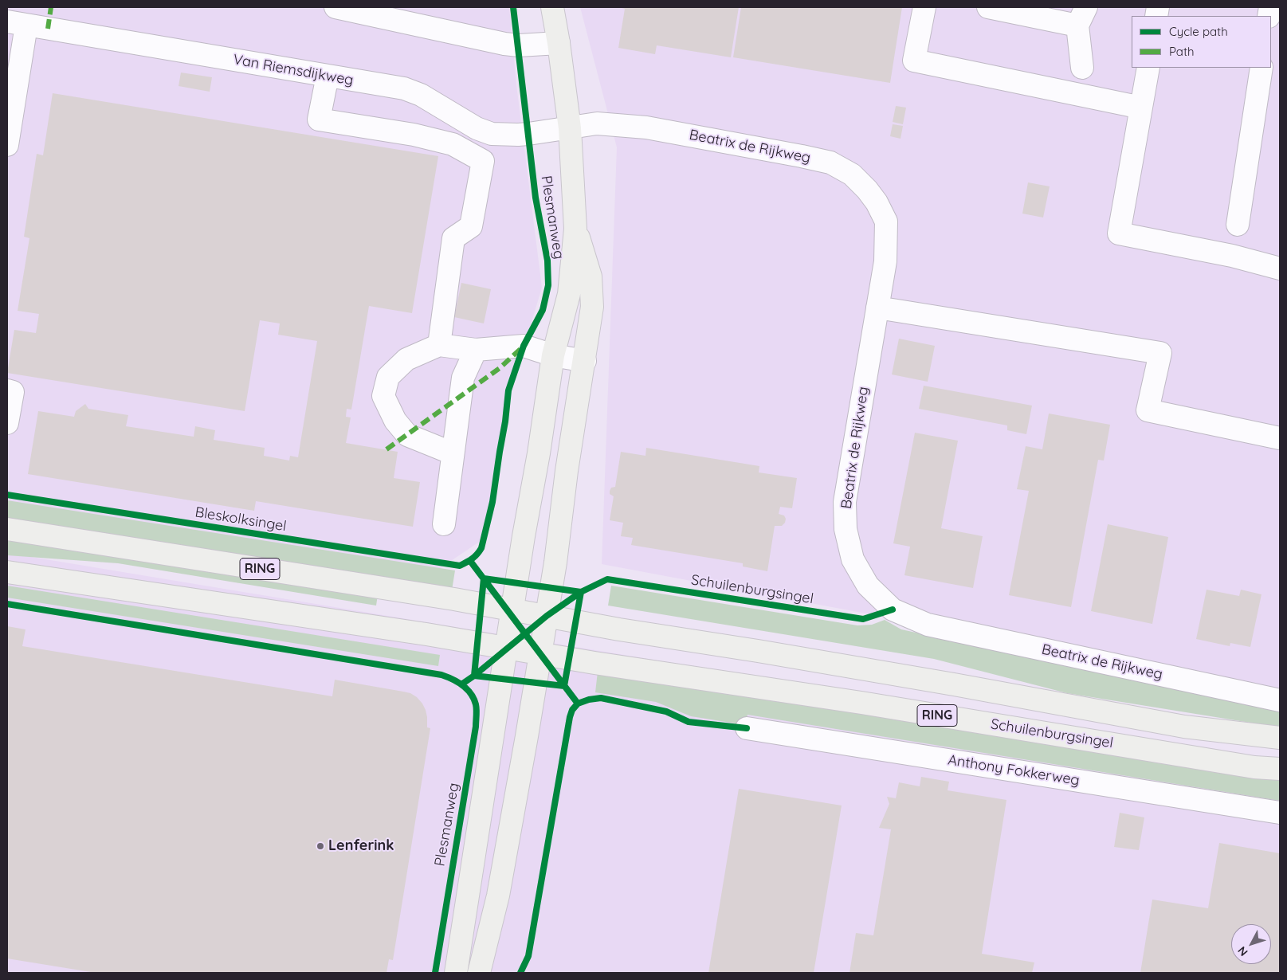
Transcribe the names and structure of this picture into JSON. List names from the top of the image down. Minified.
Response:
{"streets":{"main road":["Plesmanweg","RING","Schuilenburgsingel"],"street":["Van Riemsdijkweg","Beatrix de Rijkweg","Anthony Fokkerweg"],"cycle path":["Bleskolksingel"]},"crossings":[["Van Riemsdijkweg","Beatrix de Rijkweg"],["Van Riemsdijkweg","Plesmanweg"],["Beatrix de Rijkweg","Plesmanweg"],["Plesmanweg","RING"],["Plesmanweg","Schuilenburgsingel"],["RING","Schuilenburgsingel"]],"places":["Lenferink"],"legend":["Cycle path","Path"],"north":"bottom left"}
